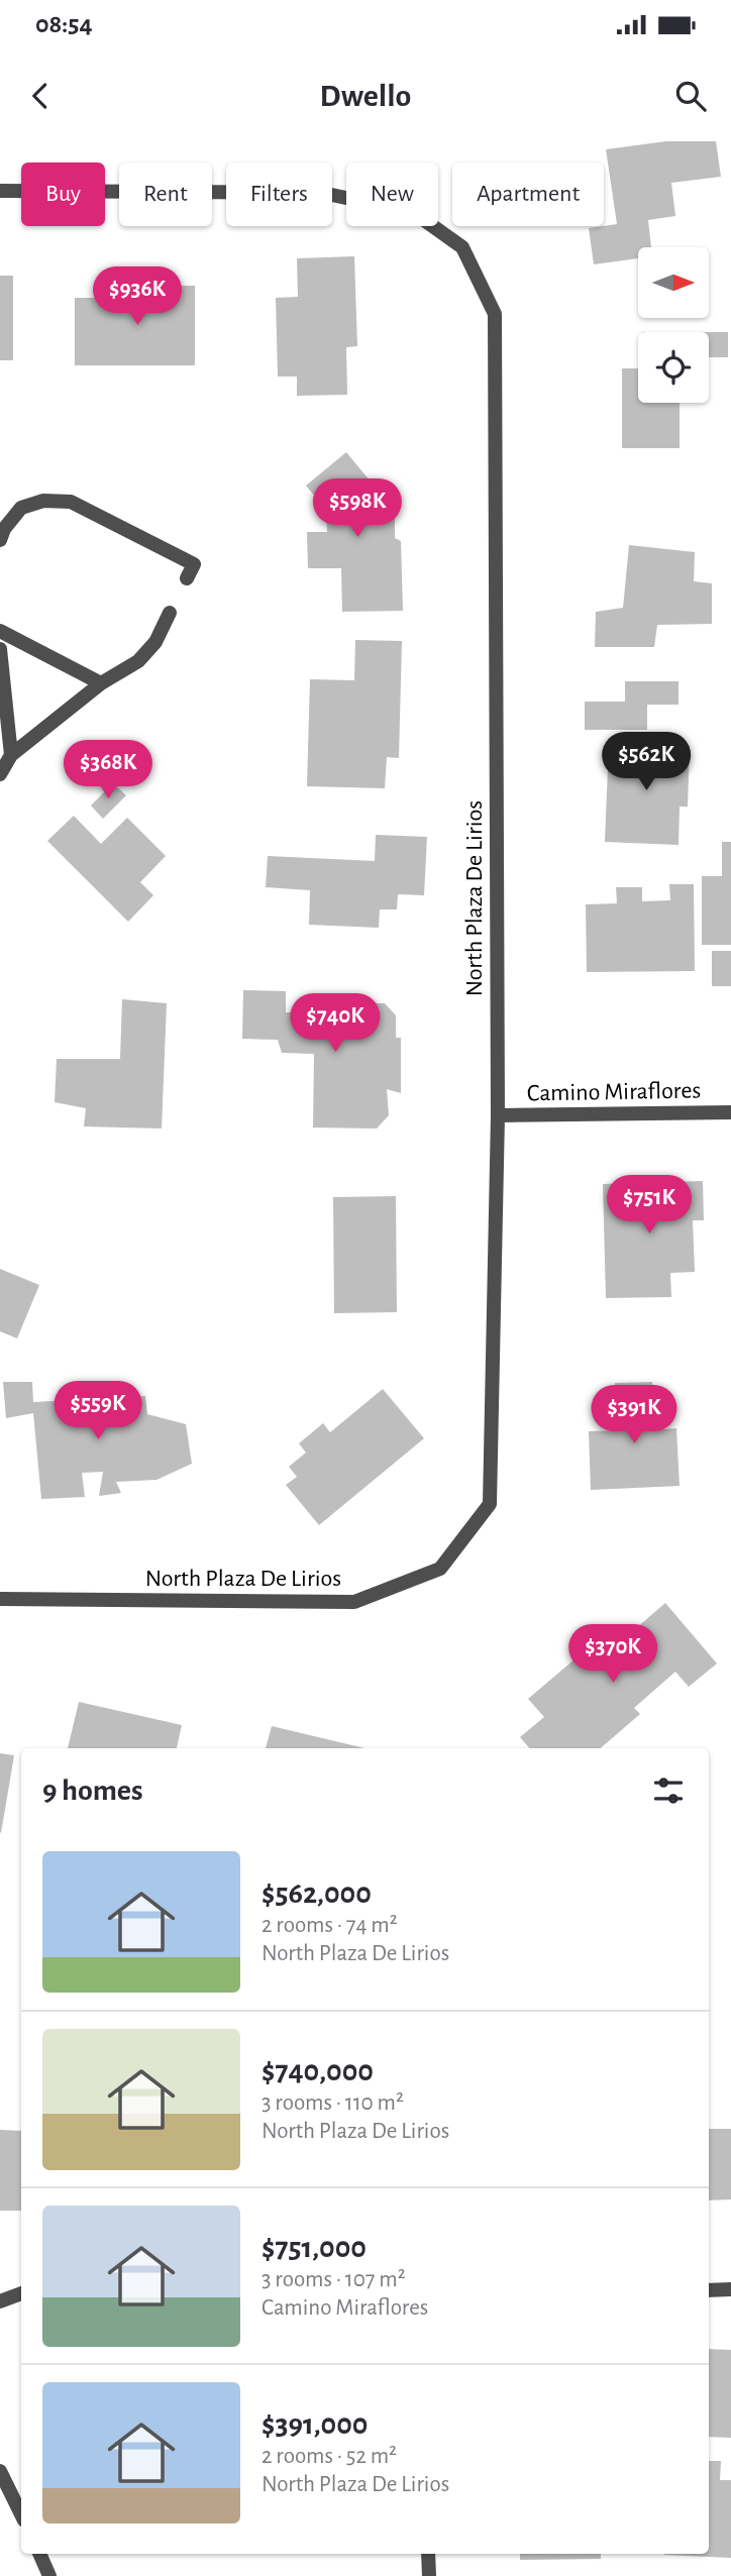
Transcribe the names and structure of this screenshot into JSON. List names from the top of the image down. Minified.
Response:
{"streets":{"street":["North Plaza De Lirios","Camino Miraflores"]},"crossings":[["North Plaza De Lirios","Camino Miraflores"]],"north":"right","page":{"status":"08:54","header":"Dwello","chip":["Buy","Rent","Filters","New","Apartment"],"price":["$936K","$598K","$562K","$368K","$740K","$751K","$559K","$391K","$370K"],"heading":"9 homes","list":[{"name":"$562,000","note":"2 rooms · 74 m² · North Plaza De Lirios"},{"name":"$740,000","note":"3 rooms · 110 m² · North Plaza De Lirios"},{"name":"$751,000","note":"3 rooms · 107 m² · Camino Miraflores"},{"name":"$391,000","note":"2 rooms · 52 m² · North Plaza De Lirios"}]}}
